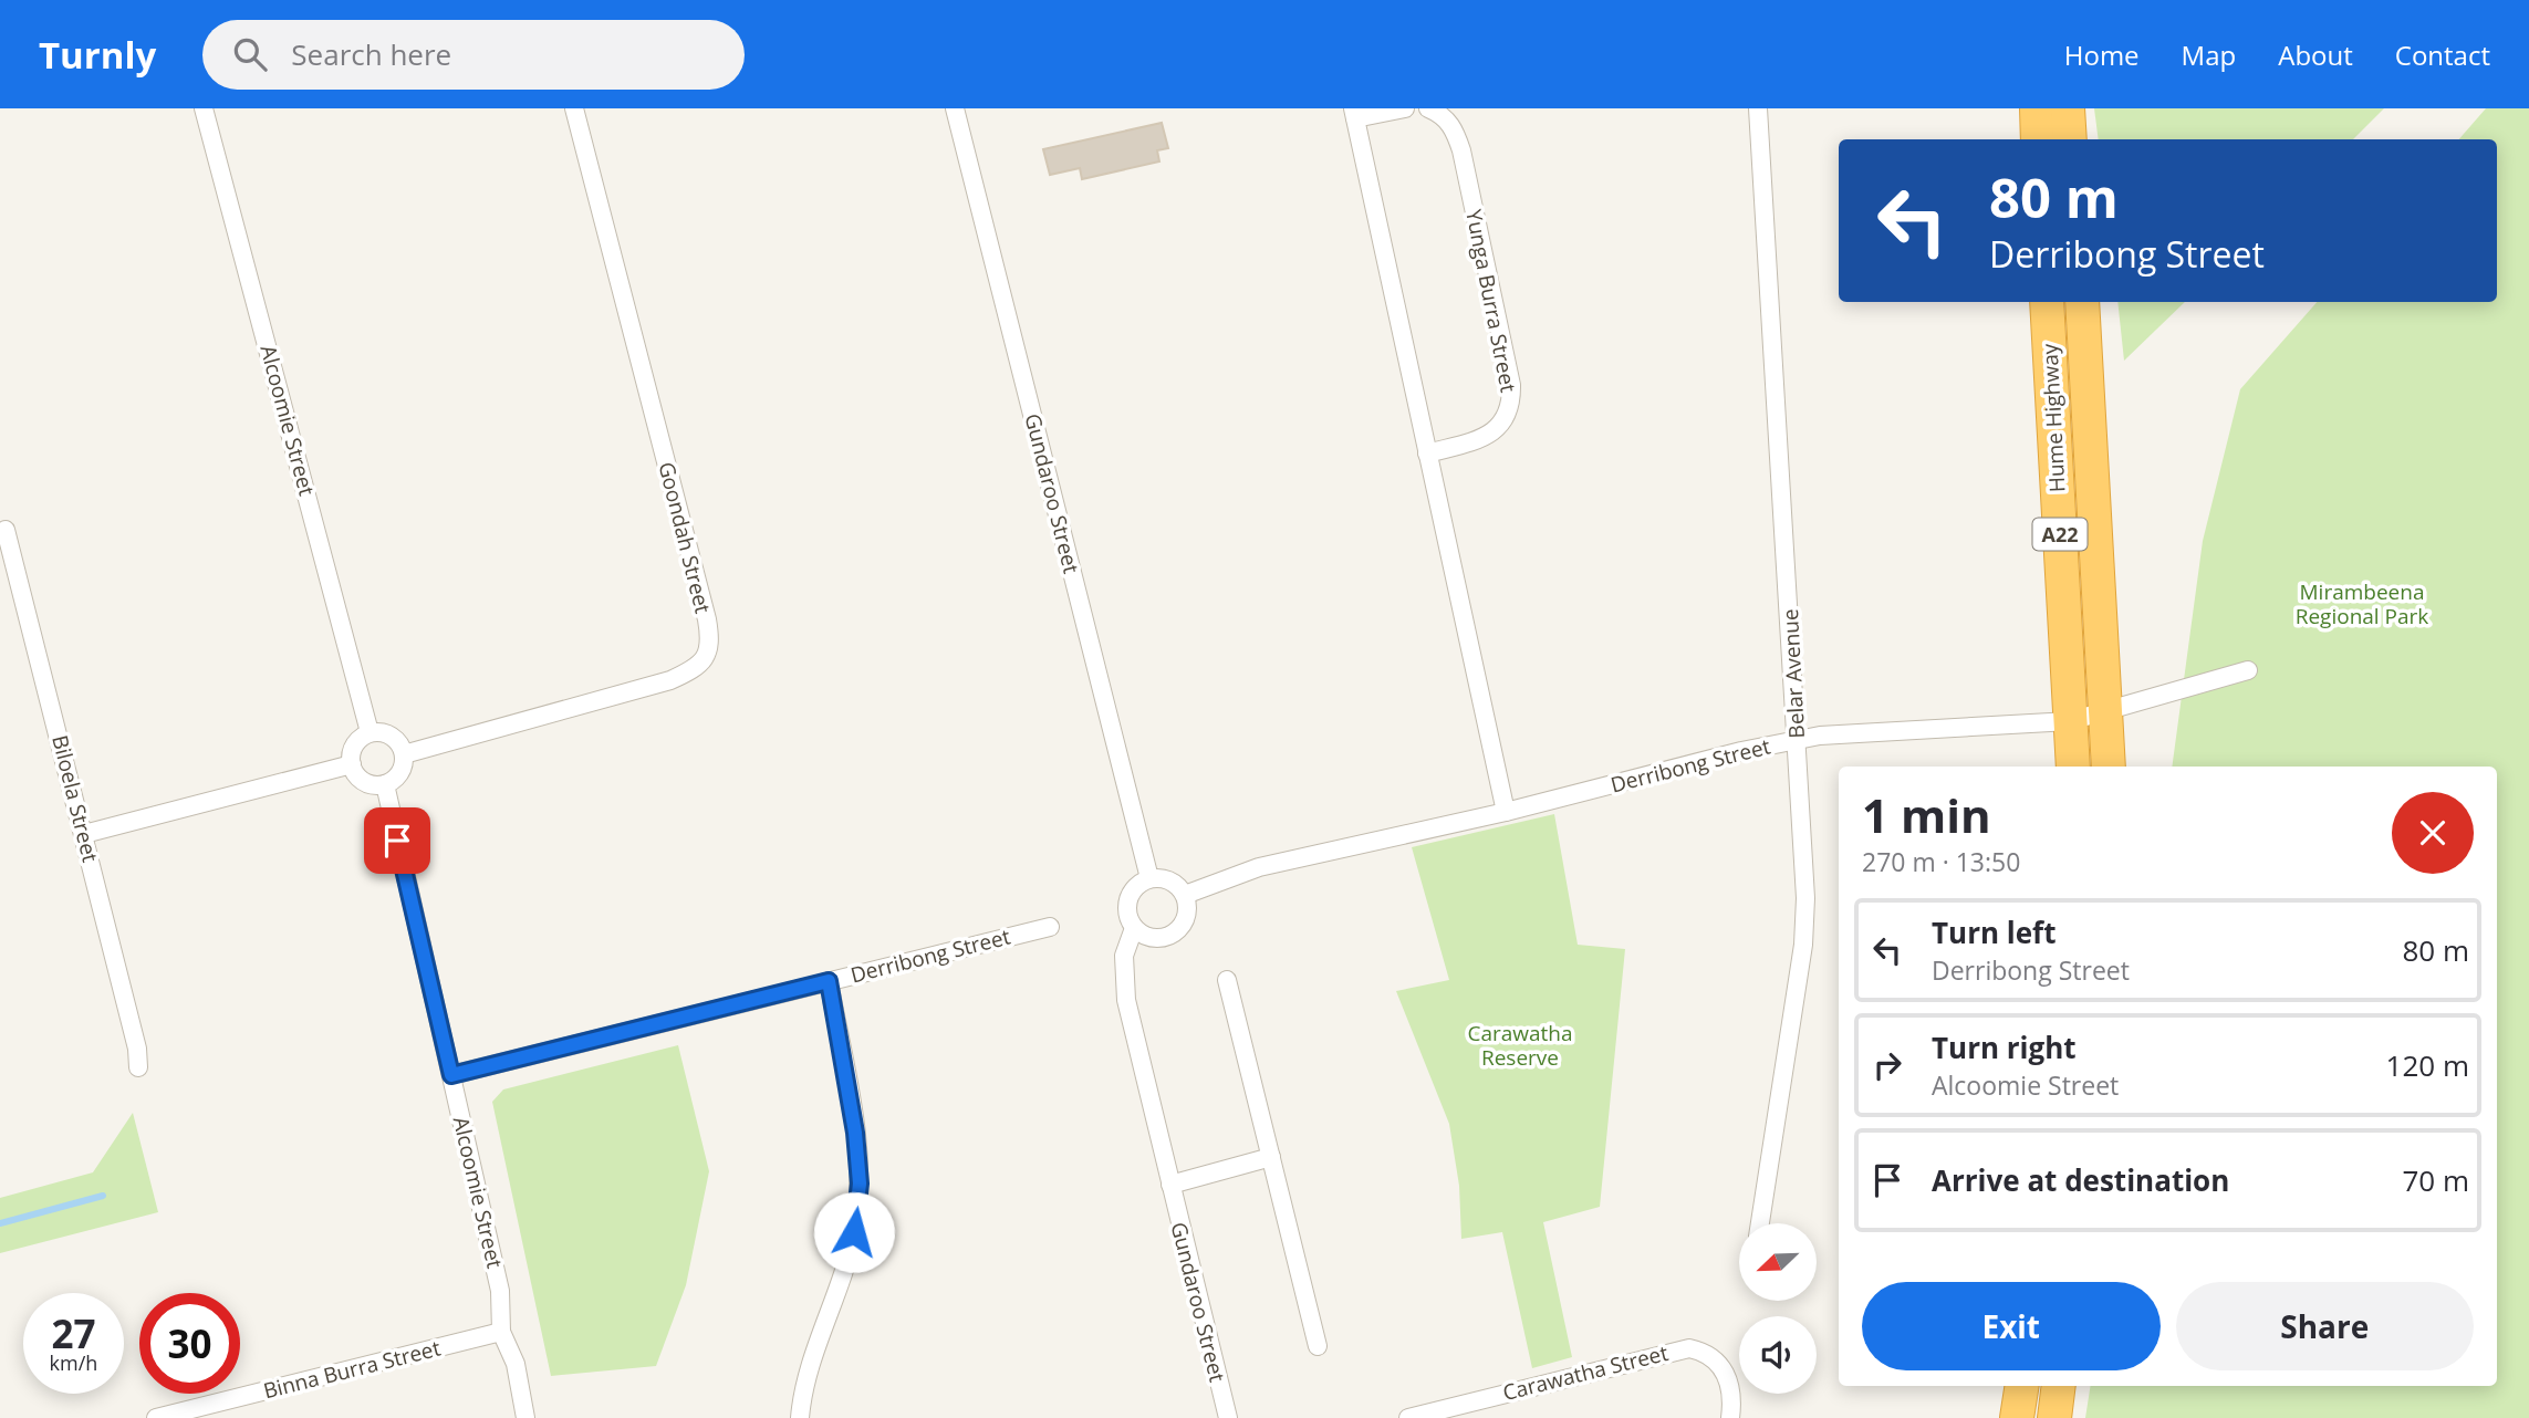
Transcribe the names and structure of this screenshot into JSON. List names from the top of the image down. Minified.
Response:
{"streets":{"highway":["Hume Highway","A22"],"street":["Yunga Burra Street","Alcoomie Street","Gundaroo Street","Goondah Street","Belar Avenue","Derribong Street","Biloela Street","Binna Burra Street","Carawatha Street"]},"crossings":[["Hume Highway","Derribong Street"],["Alcoomie Street","Goondah Street"],["Alcoomie Street","Derribong Street"],["Alcoomie Street","Binna Burra Street"],["Gundaroo Street","Derribong Street"],["Belar Avenue","Derribong Street"]],"parks":["Mirambeena Regional Park","Carawatha Reserve"],"north":"bottom left","page":{"header":"Turnly","search":"Search here","nav":["Home","Map","About","Contact"],"turn":["80 m","Derribong Street"],"heading":["1 min","270 m · 13:50"],"list":[{"name":"Turn left","note":"Derribong Street","value":"80 m"},{"name":"Turn right","note":"Alcoomie Street","value":"120 m"},{"name":"Arrive at destination","value":"70 m"}],"buttons":["Exit","Share"],"speed":"27 km/h","limit":"30"}}
